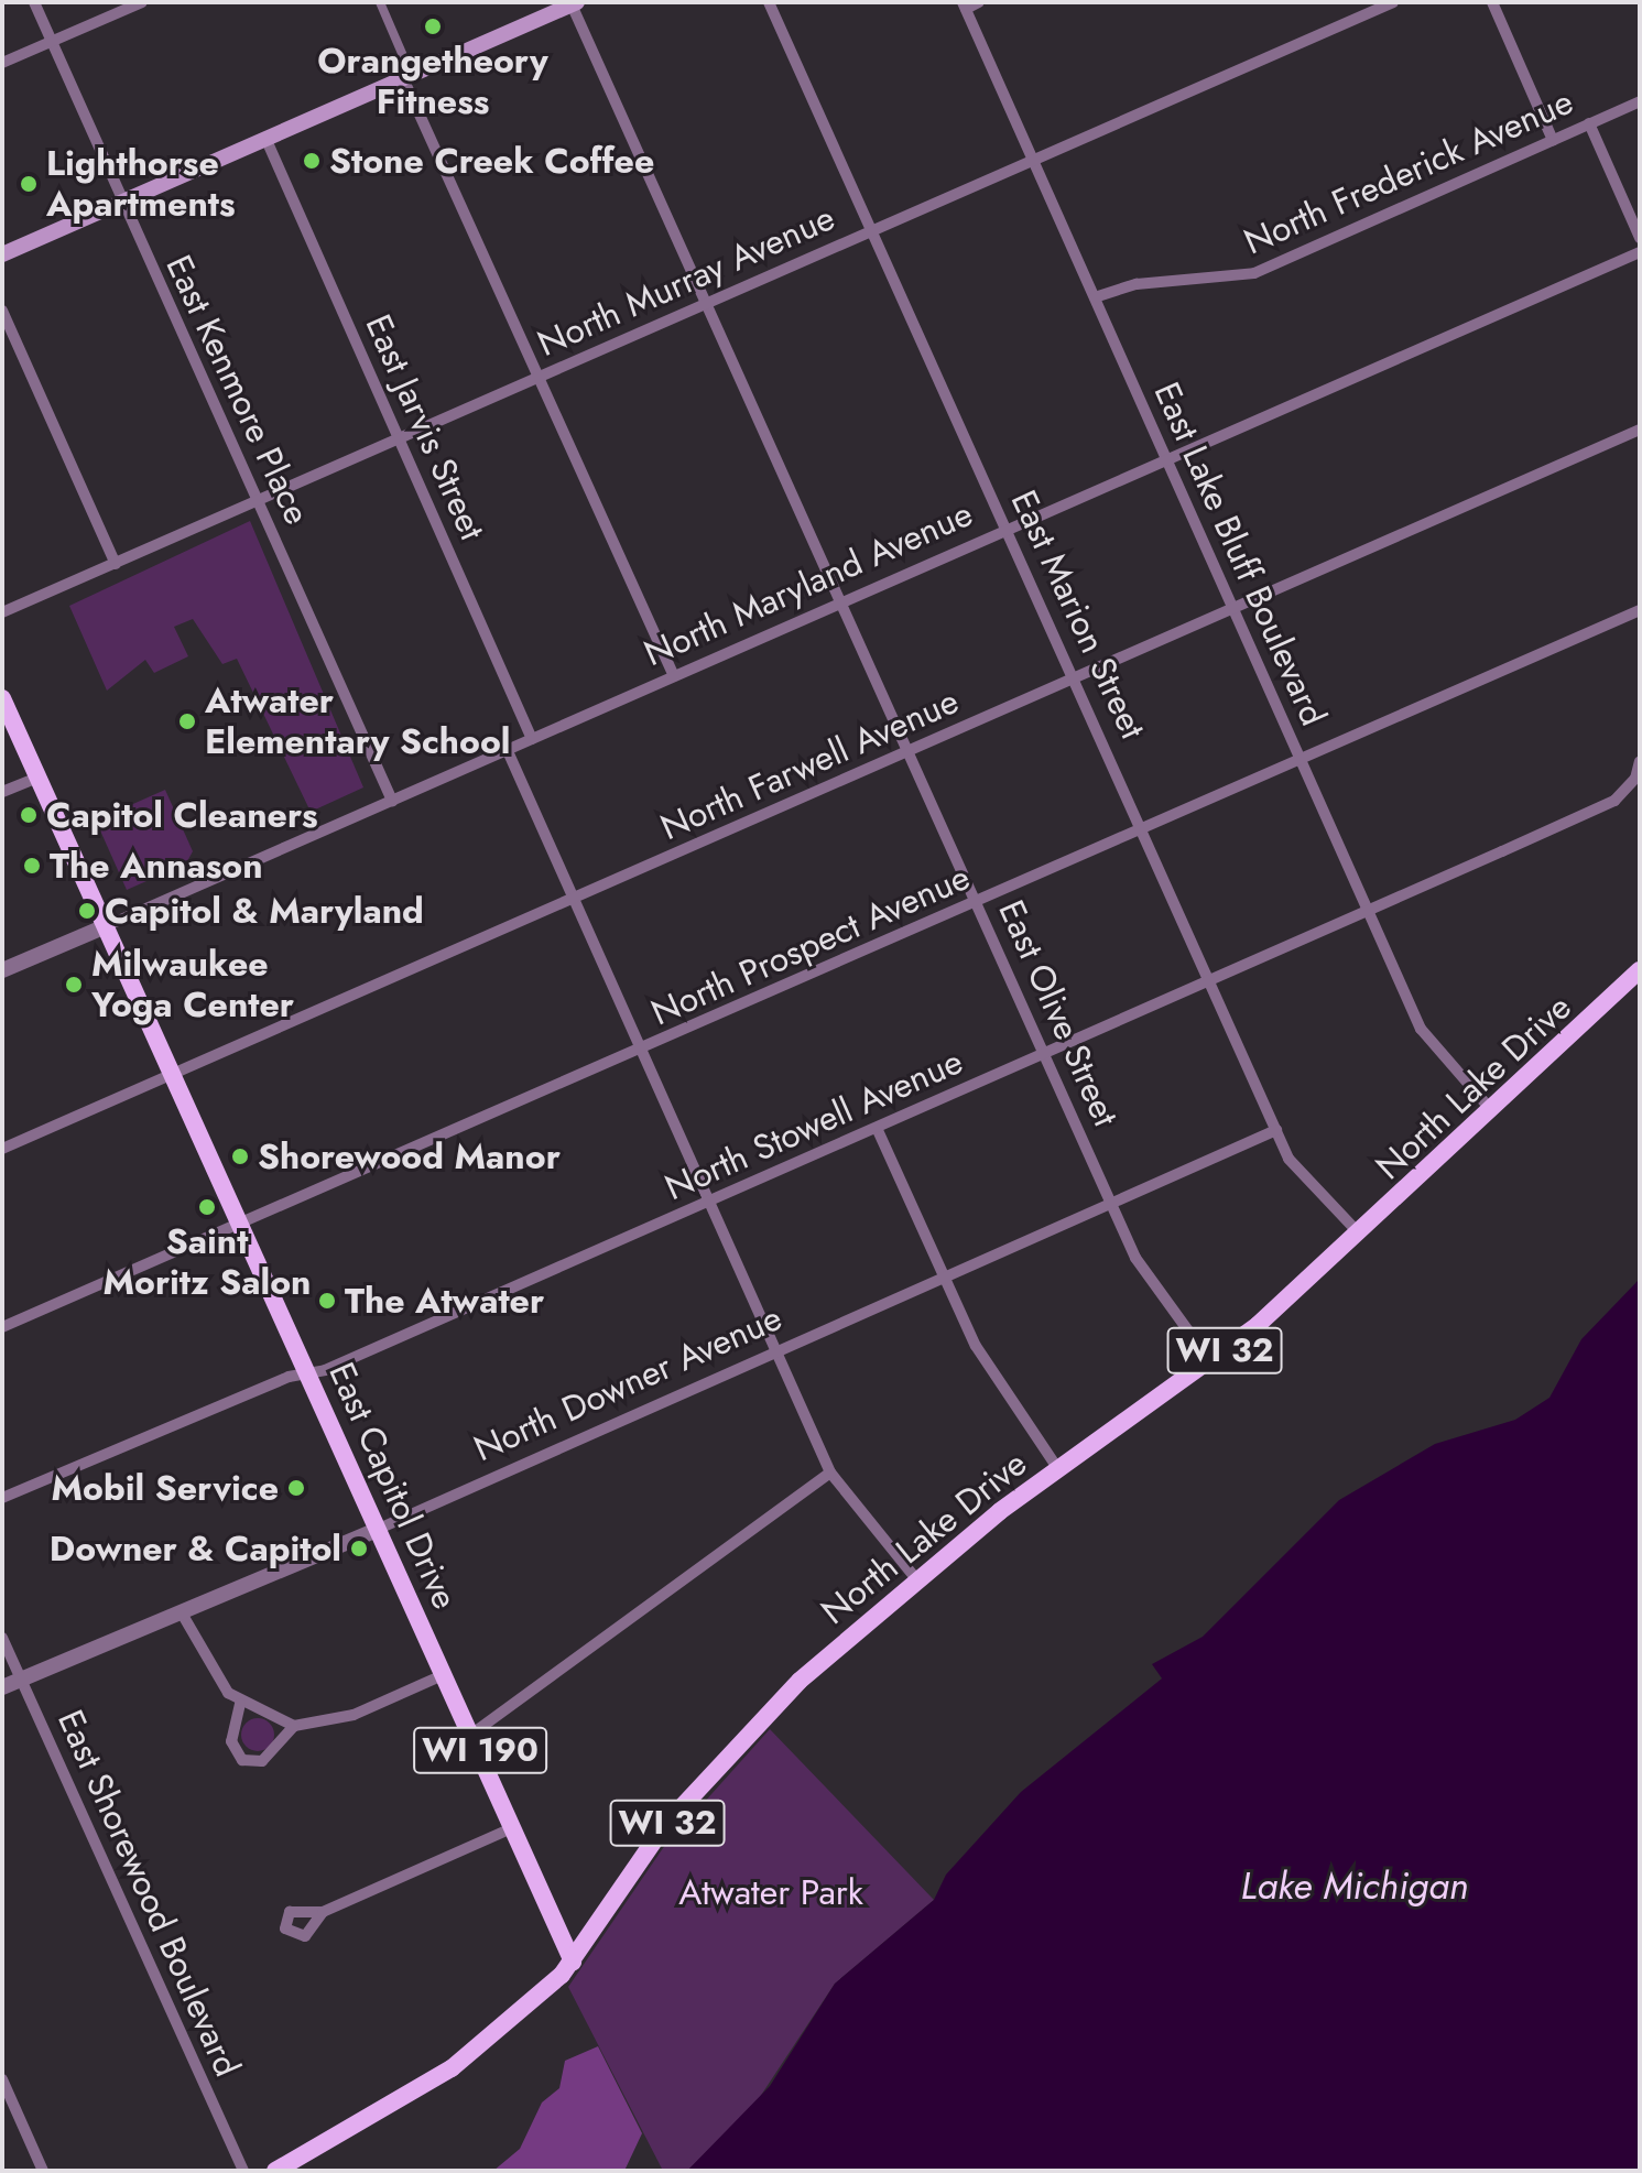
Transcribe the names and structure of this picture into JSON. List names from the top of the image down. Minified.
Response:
{"streets":{"main road":["North Lake Drive","WI 32","East Capitol Drive","WI 190"],"street":["North Frederick Avenue","North Murray Avenue","East Kenmore Place","East Jarvis Street","East Lake Bluff Boulevard","North Maryland Avenue","East Marion Street","North Farwell Avenue","North Prospect Avenue","East Olive Street","North Stowell Avenue","North Downer Avenue","East Shorewood Boulevard"]},"crossings":[["North Frederick Avenue","East Lake Bluff Boulevard"],["North Murray Avenue","East Kenmore Place"],["North Murray Avenue","East Jarvis Street"],["North Murray Avenue","East Lake Bluff Boulevard"],["North Murray Avenue","East Marion Street"],["North Murray Avenue","East Olive Street"],["East Kenmore Place","North Maryland Avenue"],["East Jarvis Street","North Maryland Avenue"],["East Lake Bluff Boulevard","North Maryland Avenue"],["East Lake Bluff Boulevard","North Farwell Avenue"],["East Lake Bluff Boulevard","North Prospect Avenue"],["East Lake Bluff Boulevard","North Lake Drive"],["East Lake Bluff Boulevard","North Stowell Avenue"],["North Maryland Avenue","East Marion Street"],["North Maryland Avenue","East Olive Street"],["North Maryland Avenue","East Capitol Drive"],["East Marion Street","North Farwell Avenue"],["East Marion Street","North Prospect Avenue"],["East Marion Street","North Lake Drive"],["East Marion Street","North Stowell Avenue"],["East Marion Street","North Downer Avenue"],["North Farwell Avenue","East Olive Street"],["North Farwell Avenue","East Capitol Drive"],["North Prospect Avenue","East Olive Street"],["North Prospect Avenue","East Capitol Drive"],["East Olive Street","North Lake Drive"],["East Olive Street","North Stowell Avenue"],["East Olive Street","North Downer Avenue"],["North Lake Drive","East Capitol Drive"],["North Stowell Avenue","East Capitol Drive"],["North Downer Avenue","East Capitol Drive"],["North Downer Avenue","East Shorewood Boulevard"]],"water":["Lake Michigan"],"parks":["Atwater Park"],"places":["Orangetheory Fitness","Stone Creek Coffee","Lighthorse Apartments","Atwater Elementary School","Capitol Cleaners","The Annason","Capitol & Maryland","Milwaukee Yoga Center","Shorewood Manor","Saint Moritz Salon","The Atwater","Mobil Service","Downer & Capitol"]}
